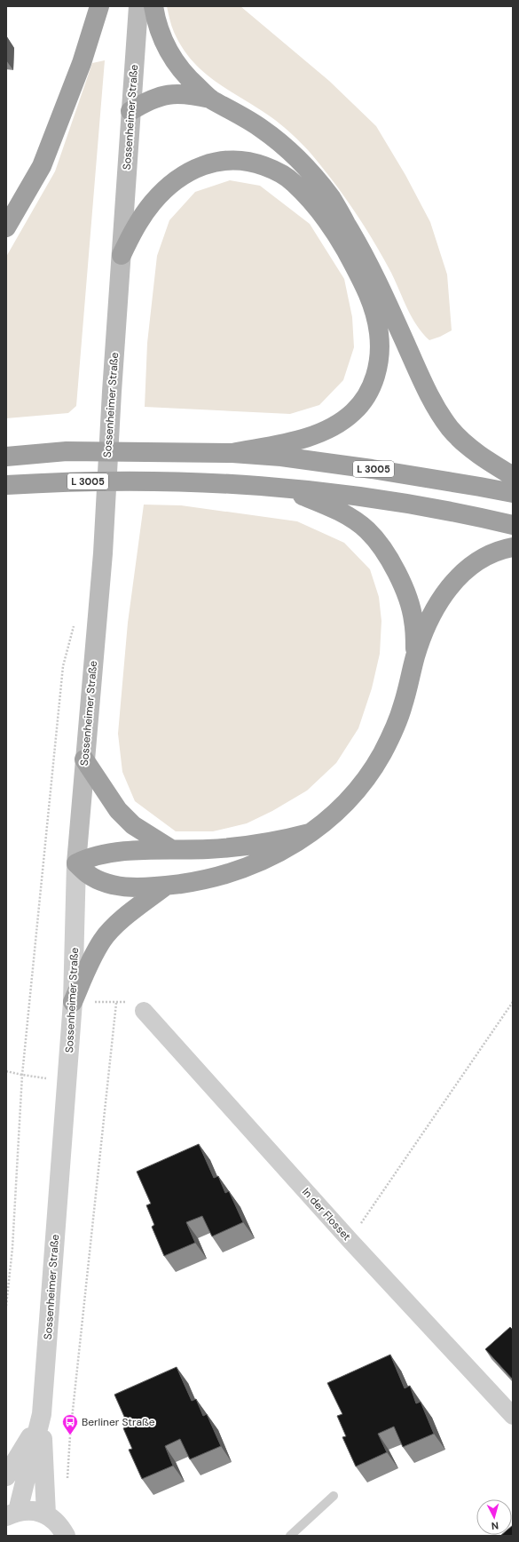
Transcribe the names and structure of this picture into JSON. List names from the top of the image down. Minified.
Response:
{"streets":{"highway":["L 3005"],"main road":["Sossenheimer Straße"],"street":["In der Flosset"]},"places":{"bus stop":["Berliner Straße"]},"north":"bottom"}
